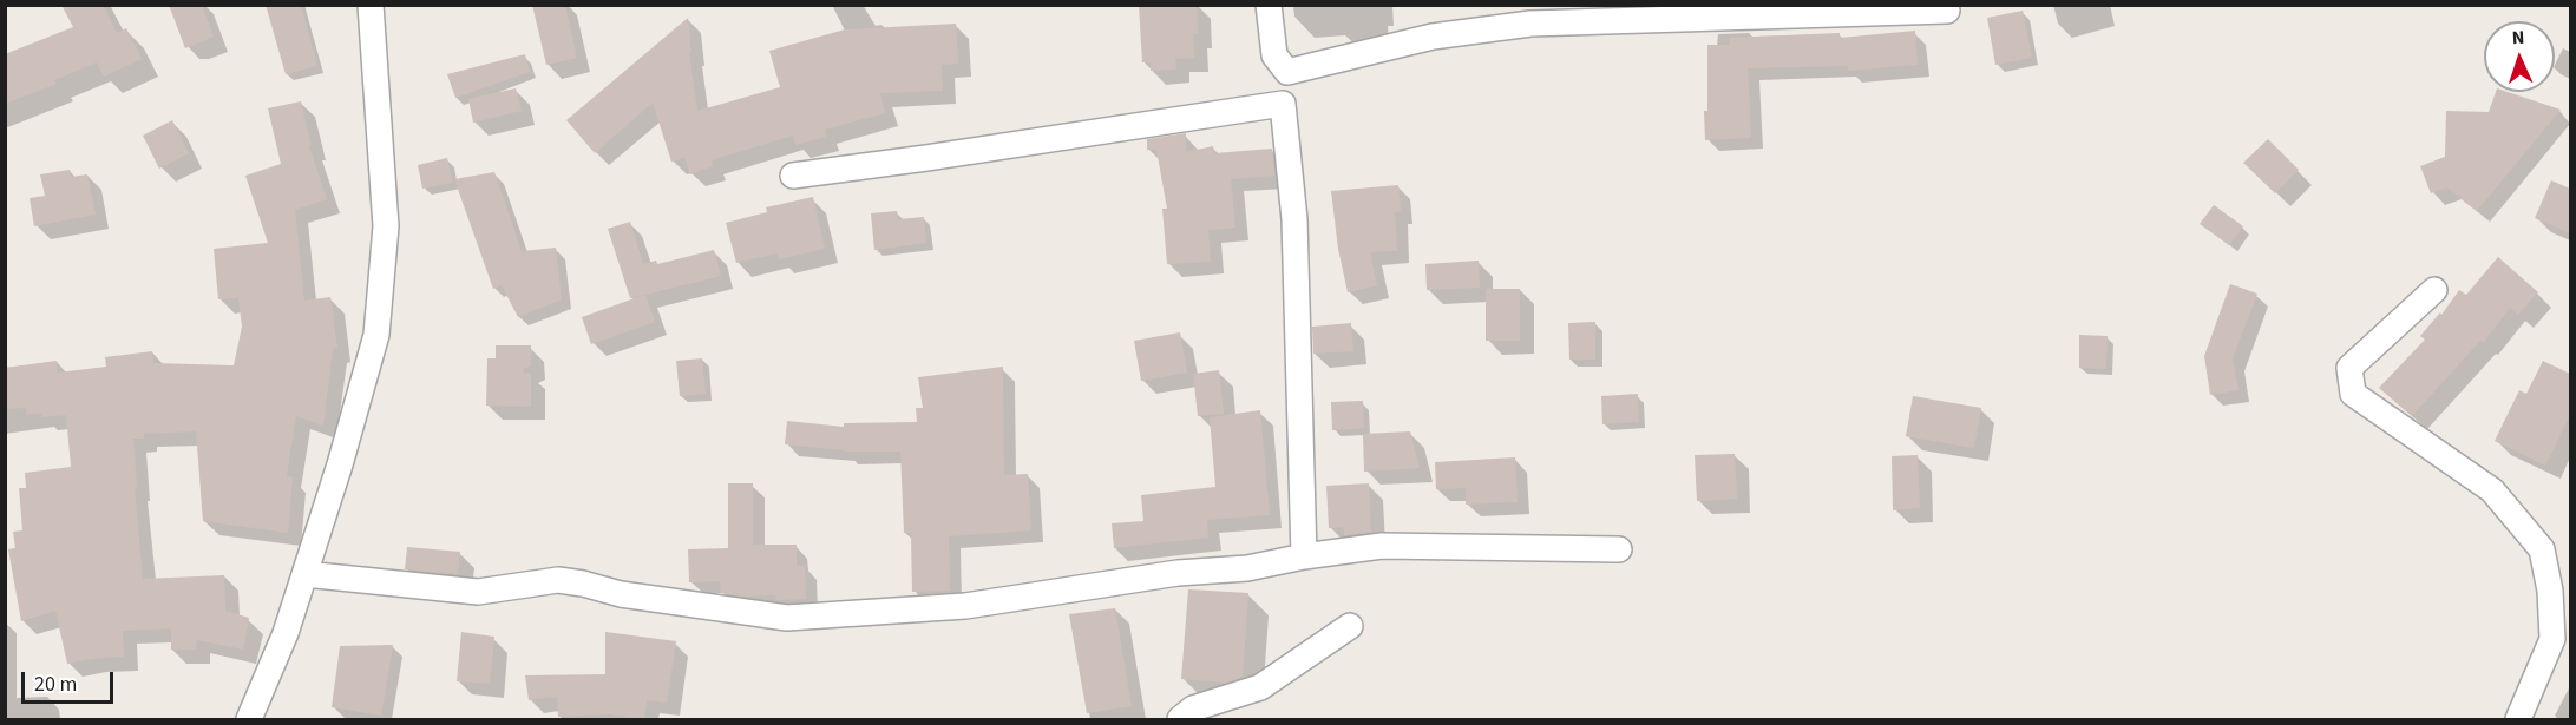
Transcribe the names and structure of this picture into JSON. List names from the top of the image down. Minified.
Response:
{"scale_bar":"20 m","north":"top"}
